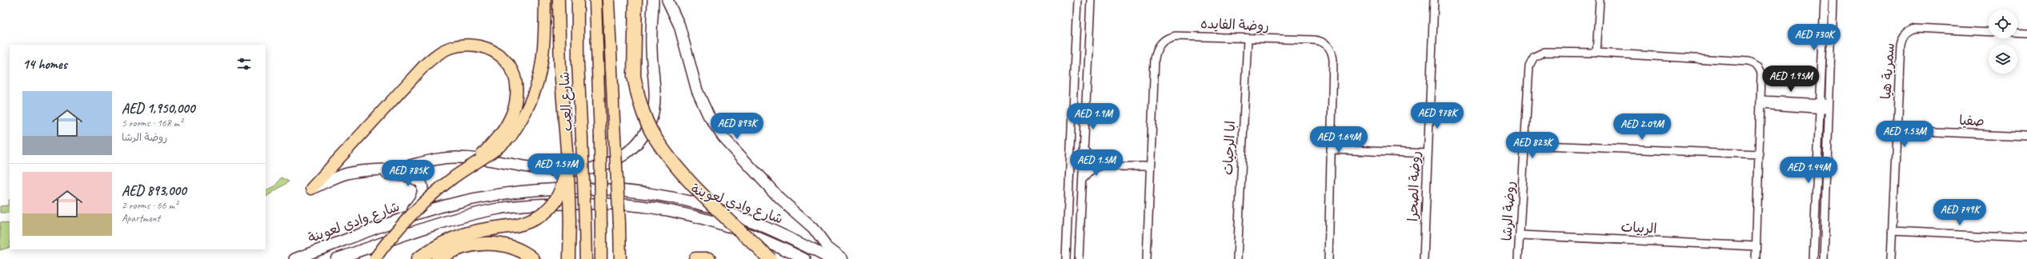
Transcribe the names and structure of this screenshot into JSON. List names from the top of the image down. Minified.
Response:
{"streets":{"main road":["شارع العب","شارع وادي لعوينة"],"street":["روضة الفايده","سمرية هيا","صفيا","ابا الرحيات","روضة الصحرا","روضة الرشا","الربيات"]},"crossings":[["روضة الفايده","ابا الرحيات"],["سمرية هيا","صفيا"],["روضة الرشا","الربيات"]],"page":{"price":["AED 730K","AED 1.95M","AED 978K","AED 1.9M","AED 893K","AED 2.09M","AED 1.53M","AED 1.64M","AED 823K","AED 1.5M","AED 1.57M","AED 1.44M","AED 785K","AED 749K"],"heading":"14 homes","list":[{"name":"AED 1,950,000","note":"5 rooms · 168 m² · روضة الرشا"},{"name":"AED 893,000","note":"2 rooms · 66 m² · Apartment"}]}}
